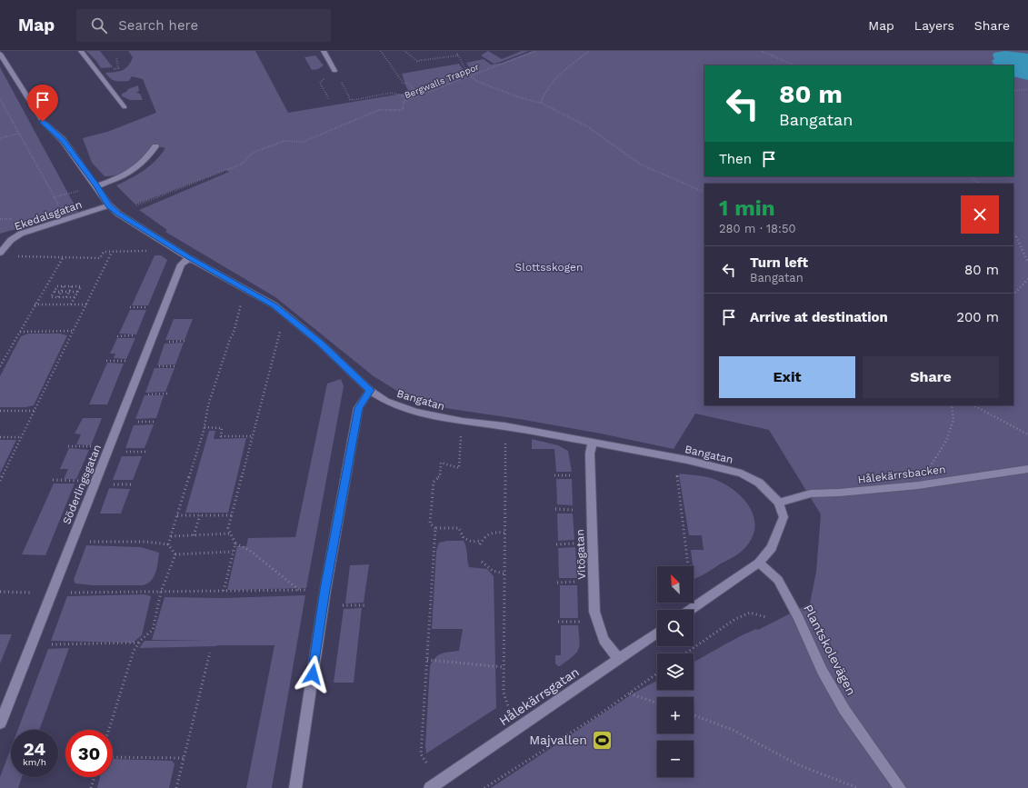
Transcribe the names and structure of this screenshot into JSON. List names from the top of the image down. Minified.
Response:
{"streets":{"street":["Ekedalsgatan","Bangatan","Hålekärrsbacken","Söderlingsgatan","Vitögatan","Plantskolevägen","Hålekärrsgatan"],"path":["Bergwalls Trappor"]},"crossings":[["Ekedalsgatan","Bangatan"],["Bangatan","Hålekärrsbacken"],["Bangatan","Söderlingsgatan"],["Bangatan","Vitögatan"],["Vitögatan","Hålekärrsgatan"]],"parks":["Slottsskogen"],"places":{"sports":["Majvallen"]},"north":"top left","page":{"header":"Map","search":"Search here","nav":["Map","Layers","Share"],"turn":["80 m","Bangatan"],"then":"Then","heading":["1 min","280 m · 18:50"],"list":[{"name":"Turn left","note":"Bangatan","value":"80 m"},{"name":"Arrive at destination","value":"200 m"}],"buttons":["Exit","Share"],"map_buttons":["+","−"],"speed":"24 km/h","limit":"30"}}
